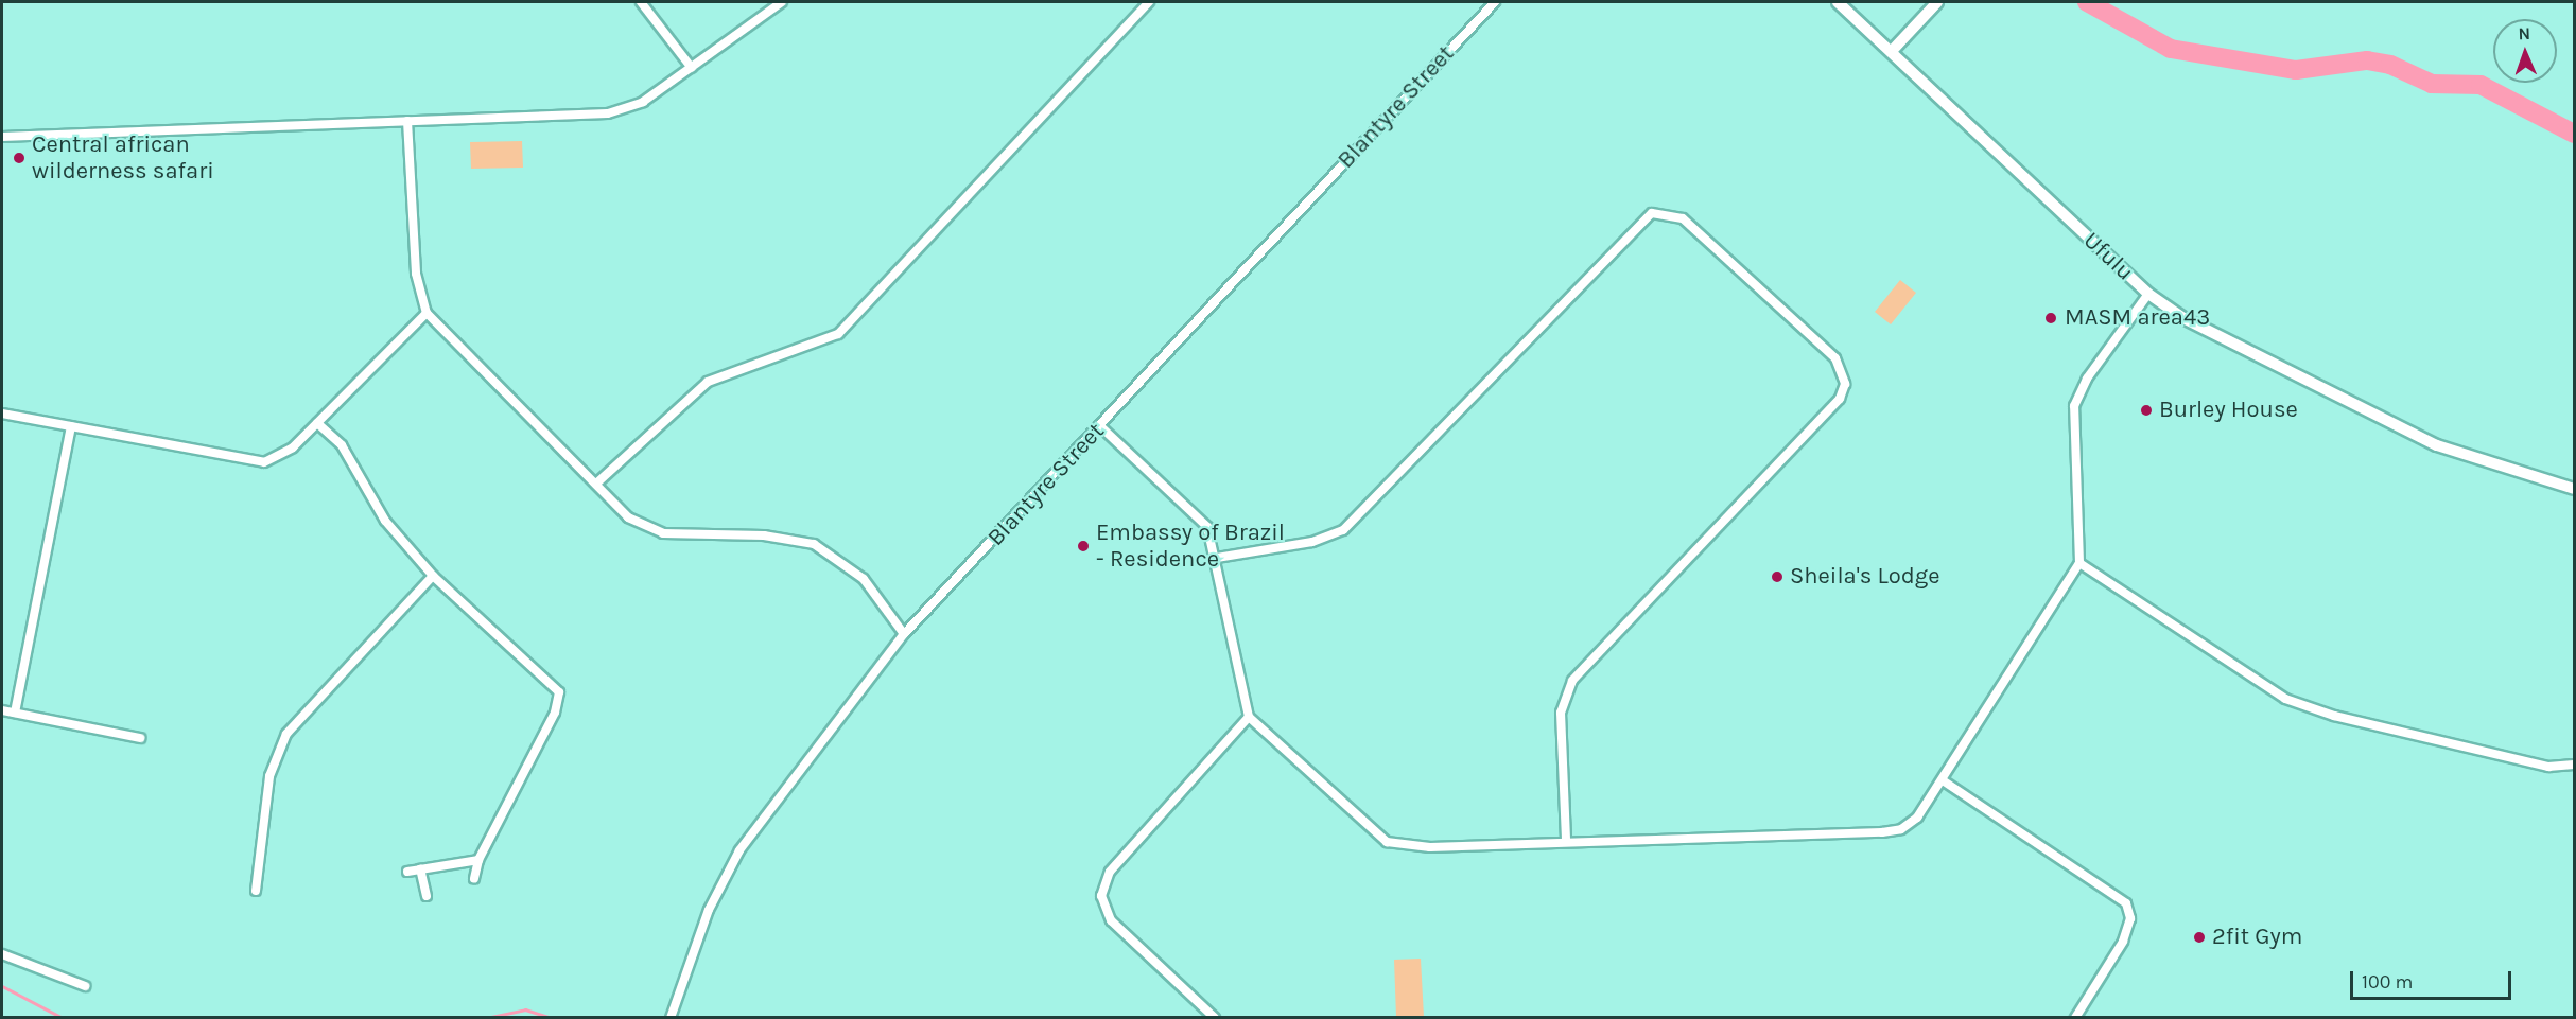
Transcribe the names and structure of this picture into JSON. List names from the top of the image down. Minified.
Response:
{"streets":{"street":["Blantyre Street","Ufulu"]},"places":["Central african wilderness safari","MASM area43","Burley House","Embassy of Brazil - Residence","Sheila's Lodge","2fit Gym"],"scale_bar":"100 m","north":"top"}
